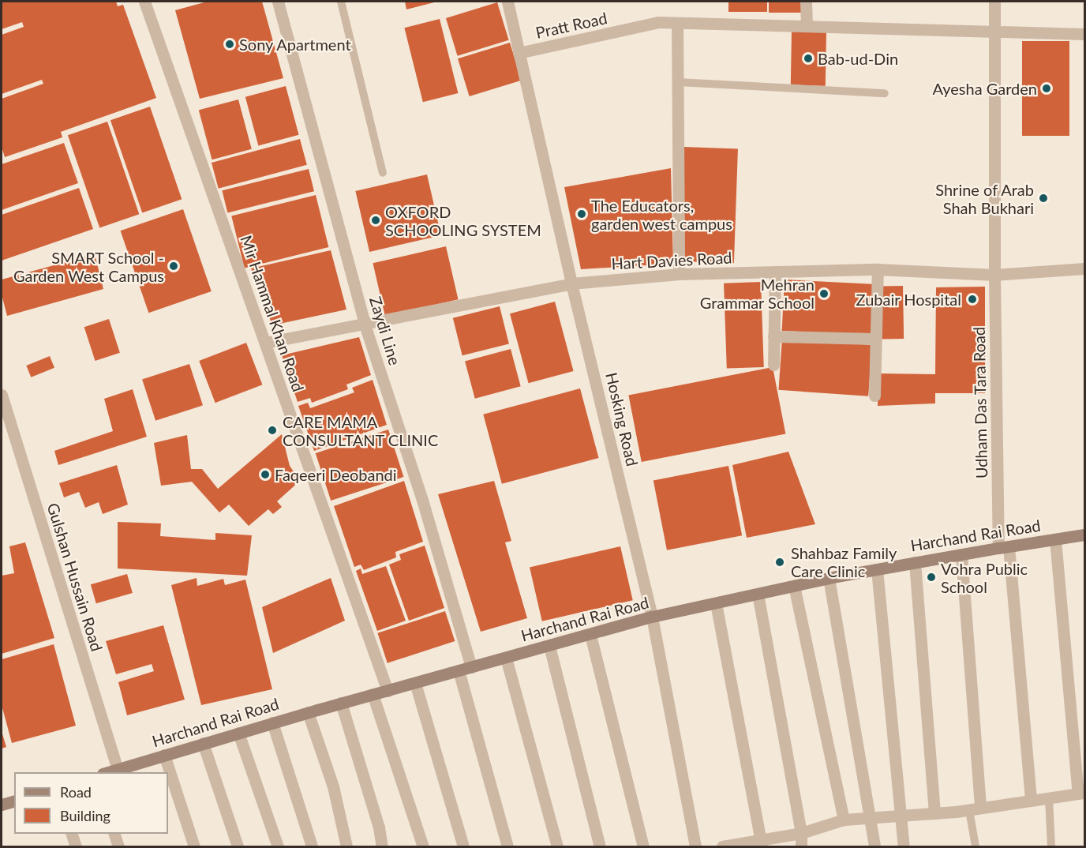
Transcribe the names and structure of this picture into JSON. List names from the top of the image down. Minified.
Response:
{"streets":{"main road":["Harchand Rai Road"],"street":["Pratt Road","Hart Davies Road","Mir Hammal Khan Road","Zaydi Line","Udham Das Tara Road","Hosking Road","Gulshan Hussain Road"]},"crossings":[["Pratt Road","Udham Das Tara Road"],["Pratt Road","Hosking Road"],["Hart Davies Road","Mir Hammal Khan Road"],["Hart Davies Road","Zaydi Line"],["Hart Davies Road","Udham Das Tara Road"],["Hart Davies Road","Hosking Road"],["Mir Hammal Khan Road","Harchand Rai Road"],["Zaydi Line","Harchand Rai Road"],["Udham Das Tara Road","Harchand Rai Road"],["Hosking Road","Harchand Rai Road"],["Harchand Rai Road","Gulshan Hussain Road"]],"places":["Sony Apartment","Bab-ud-Din","Ayesha Garden","Shrine of Arab Shah Bukhari","The Educators, garden west campus","OXFORD SCHOOLING SYSTEM","SMART School - Garden West Campus","Mehran Grammar School","Zubair Hospital","CARE MAMA CONSULTANT CLINIC","Faqeeri Deobandi","Shahbaz Family Care Clinic","Vohra Public School"],"legend":["Road","Building"]}
